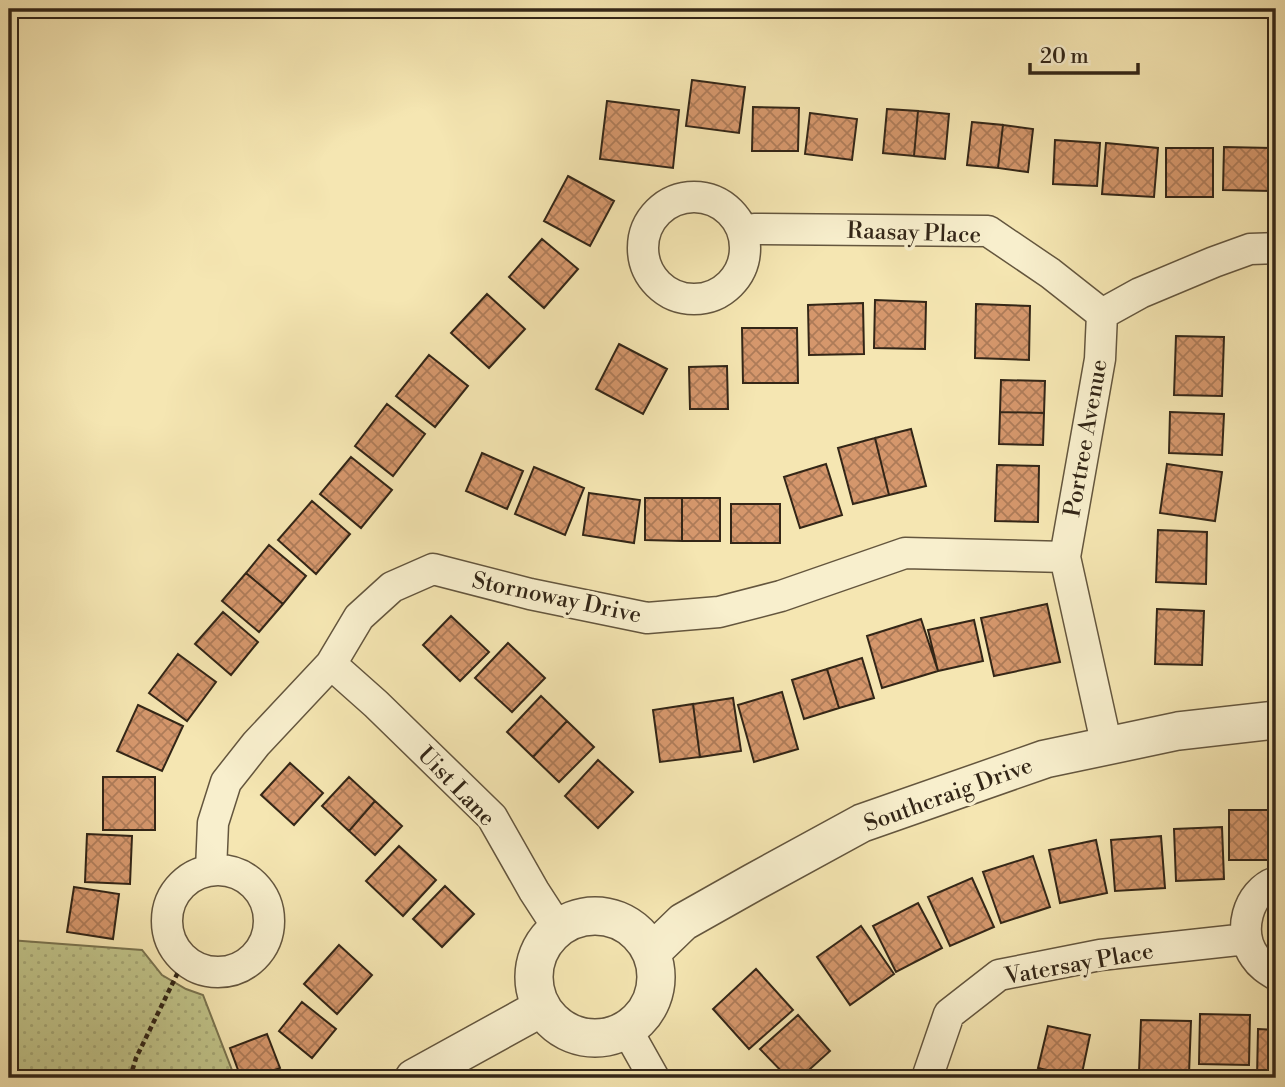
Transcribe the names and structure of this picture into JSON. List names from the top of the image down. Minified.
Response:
{"streets":{"street":["Raasay Place","Portree Avenue","Stornoway Drive","Uist Lane","Southcraig Drive","Vatersay Place"]},"crossings":[["Raasay Place","Portree Avenue"],["Portree Avenue","Stornoway Drive"],["Portree Avenue","Southcraig Drive"],["Stornoway Drive","Uist Lane"],["Uist Lane","Southcraig Drive"]],"scale_bar":"20 m"}
